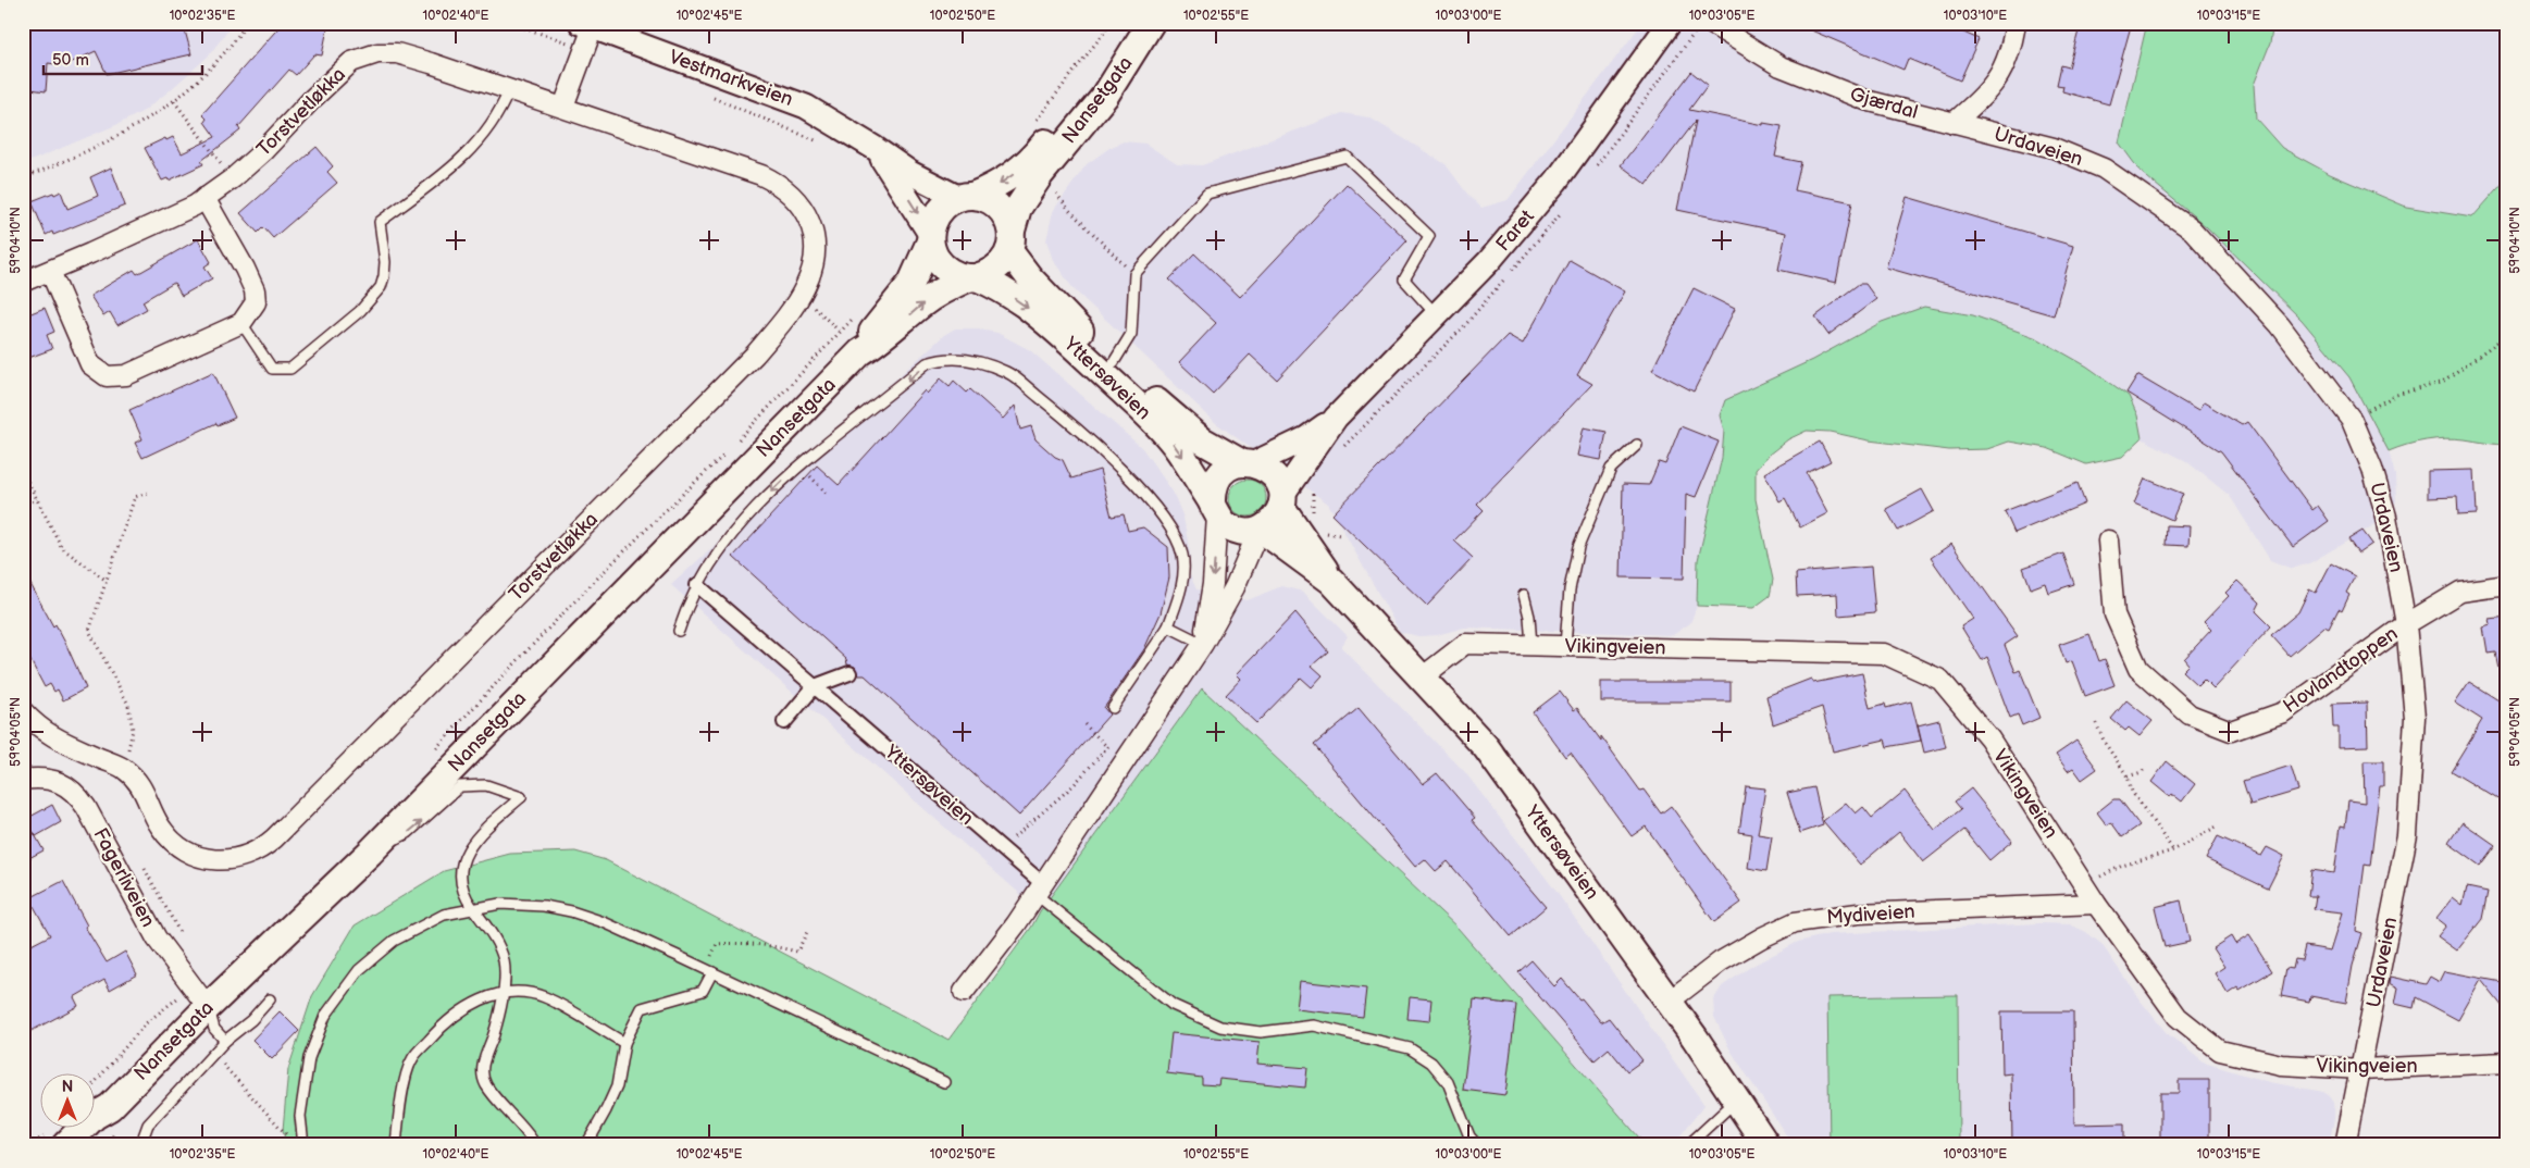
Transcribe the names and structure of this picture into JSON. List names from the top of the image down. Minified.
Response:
{"streets":{"main road":["Nansetgata","Yttersøveien"],"street":["Vestmarkveien","Gjærdal","Torstvetløkka","Urdaveien","Faret","Vikingveien","Hovlandtoppen","Fagerliveien","Mydiveien"]},"crossings":[["Vestmarkveien","Nansetgata"],["Vestmarkveien","Yttersøveien"],["Nansetgata","Yttersøveien"],["Nansetgata","Fagerliveien"],["Gjærdal","Urdaveien"],["Urdaveien","Vikingveien"],["Urdaveien","Hovlandtoppen"],["Faret","Yttersøveien"],["Yttersøveien","Vikingveien"],["Yttersøveien","Mydiveien"],["Vikingveien","Mydiveien"]],"scale_bar":"50 m","north":"top","coordinates":["10°02'35\"E","10°02'40\"E","10°02'45\"E","10°02'50\"E","10°02'55\"E","10°03'00\"E","10°03'05\"E","10°03'10\"E","10°03'15\"E","59°04'10\"N","59°04'05\"N"]}
